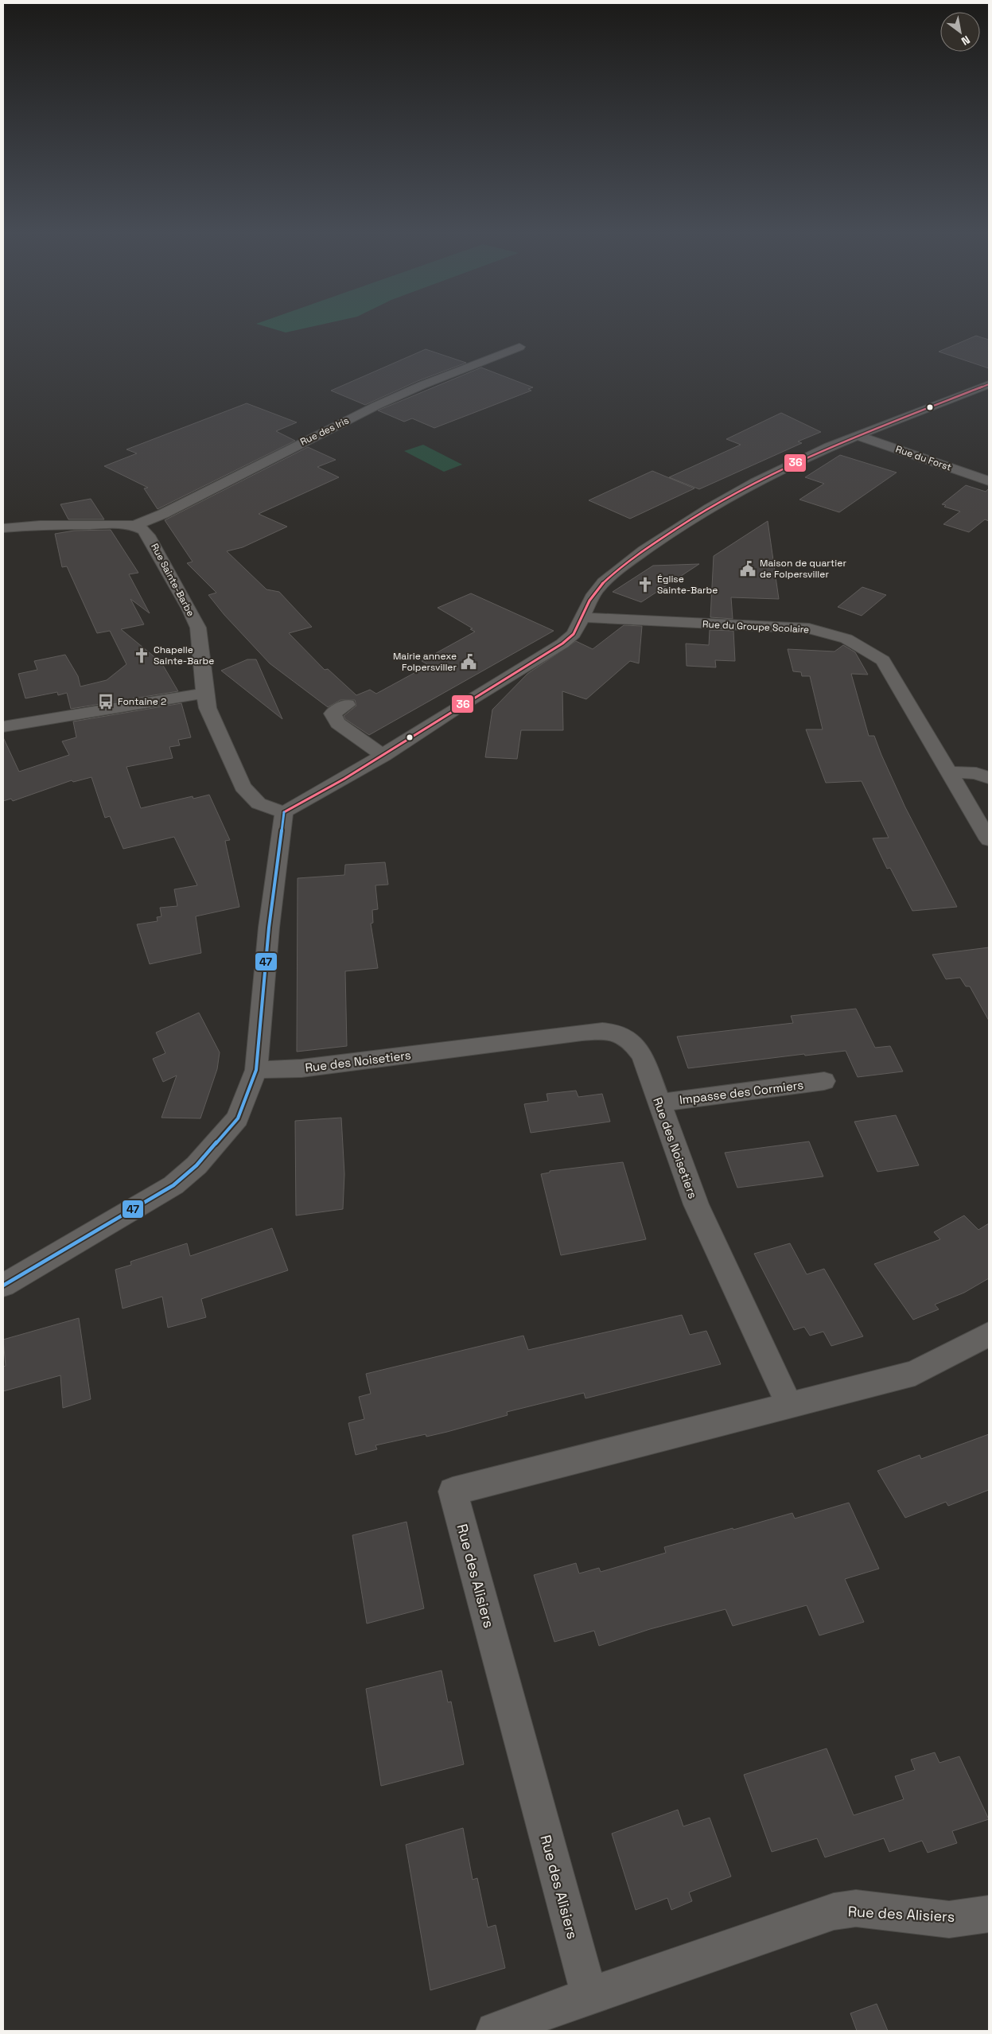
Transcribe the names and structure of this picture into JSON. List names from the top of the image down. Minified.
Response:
{"streets":{"street":["Rue des Iris","Rue du Forst","Rue Sainte-Barbe","Rue du Groupe Scolaire","Rue des Noisetiers","Impasse des Cormiers","Rue des Alisiers"]},"crossings":[["Rue des Iris","Rue Sainte-Barbe"],["Rue des Noisetiers","Impasse des Cormiers"],["Rue des Noisetiers","Rue des Alisiers"]],"places":{"public building":["Maison de quartier de Folpersviller","Mairie annexe Folpersviller"],"church":["Église Sainte-Barbe","Chapelle Sainte-Barbe"],"bus stop":["Fontaine 2"]},"lines":["transit line 36","transit line 47"],"north":"bottom right"}
